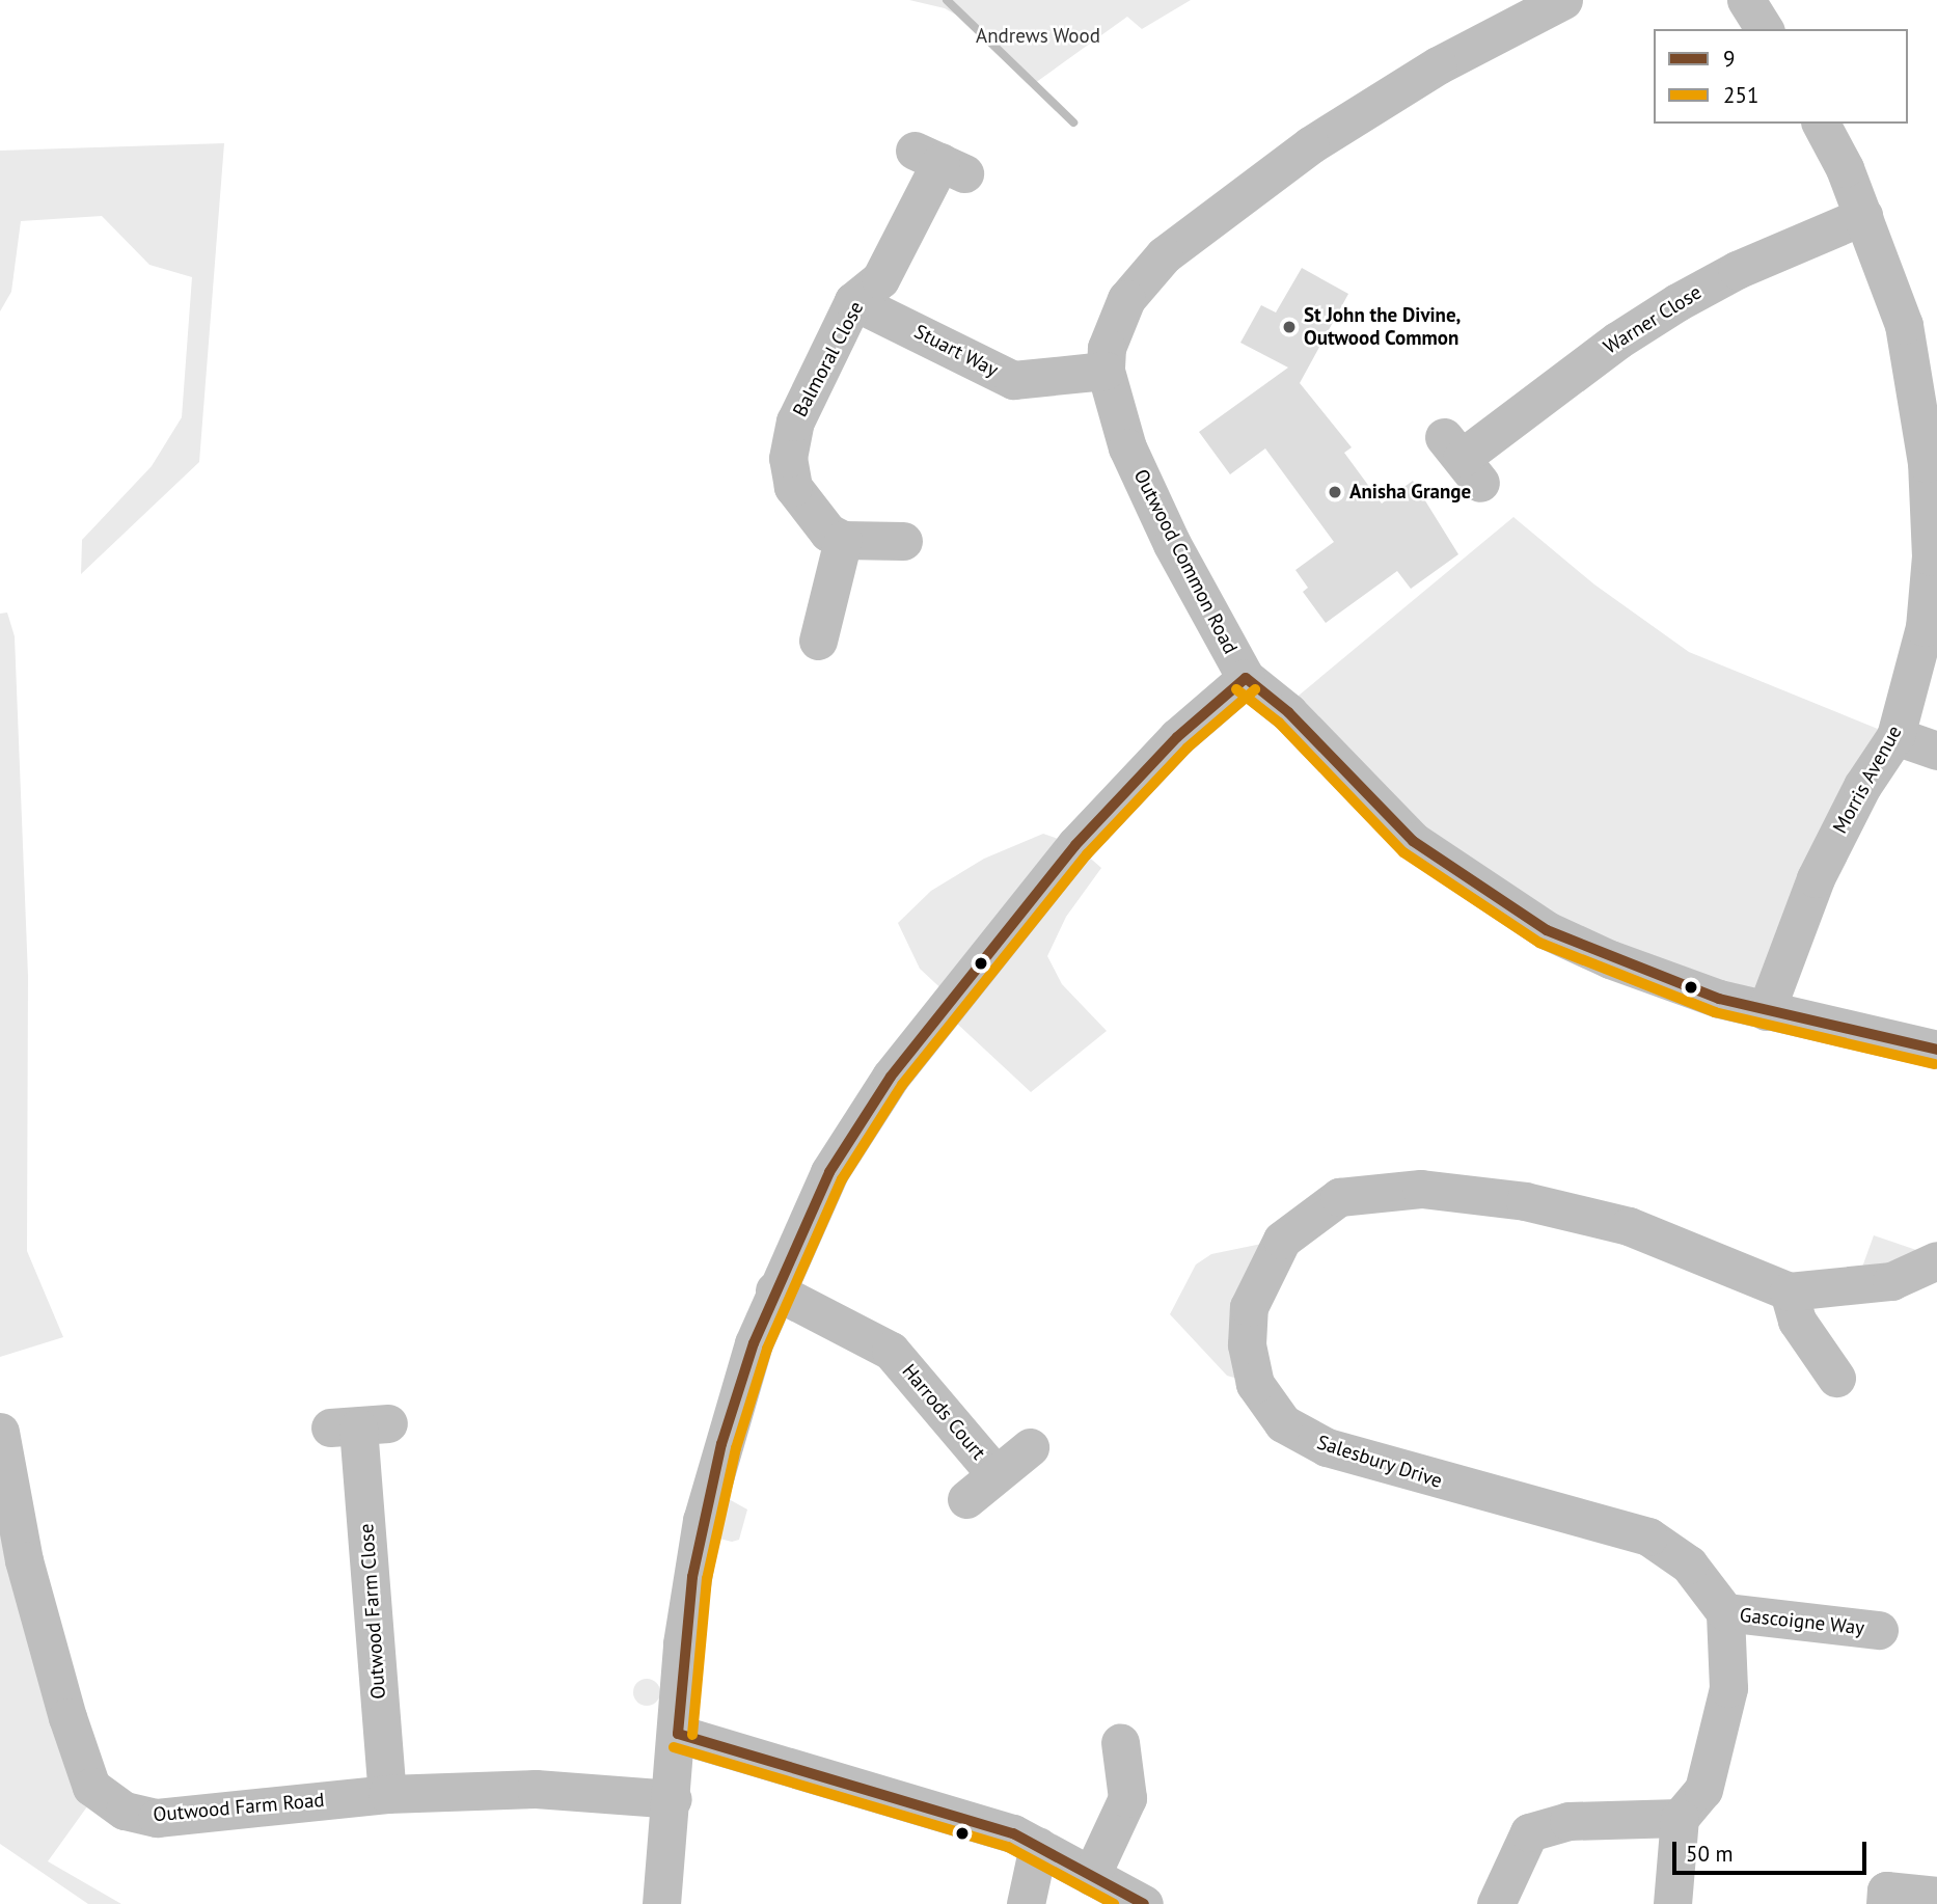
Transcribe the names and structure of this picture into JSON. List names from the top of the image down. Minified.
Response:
{"streets":{"street":["Warner Close","Stuart Way","Balmoral Close","Outwood Common Road","Morris Avenue","Harrods Court","Salesbury Drive","Outwood Farm Close","Gascoigne Way","Outwood Farm Road"]},"crossings":[["Warner Close","Morris Avenue"],["Stuart Way","Balmoral Close"],["Stuart Way","Outwood Common Road"],["Outwood Common Road","Harrods Court"],["Outwood Common Road","Outwood Farm Road"],["Salesbury Drive","Gascoigne Way"],["Outwood Farm Close","Outwood Farm Road"]],"parks":["Andrews Wood"],"places":["St John the Divine, Outwood Common","Anisha Grange"],"lines":["transit line 9","transit line 251"],"legend":["9","251"],"scale_bar":"50 m"}
